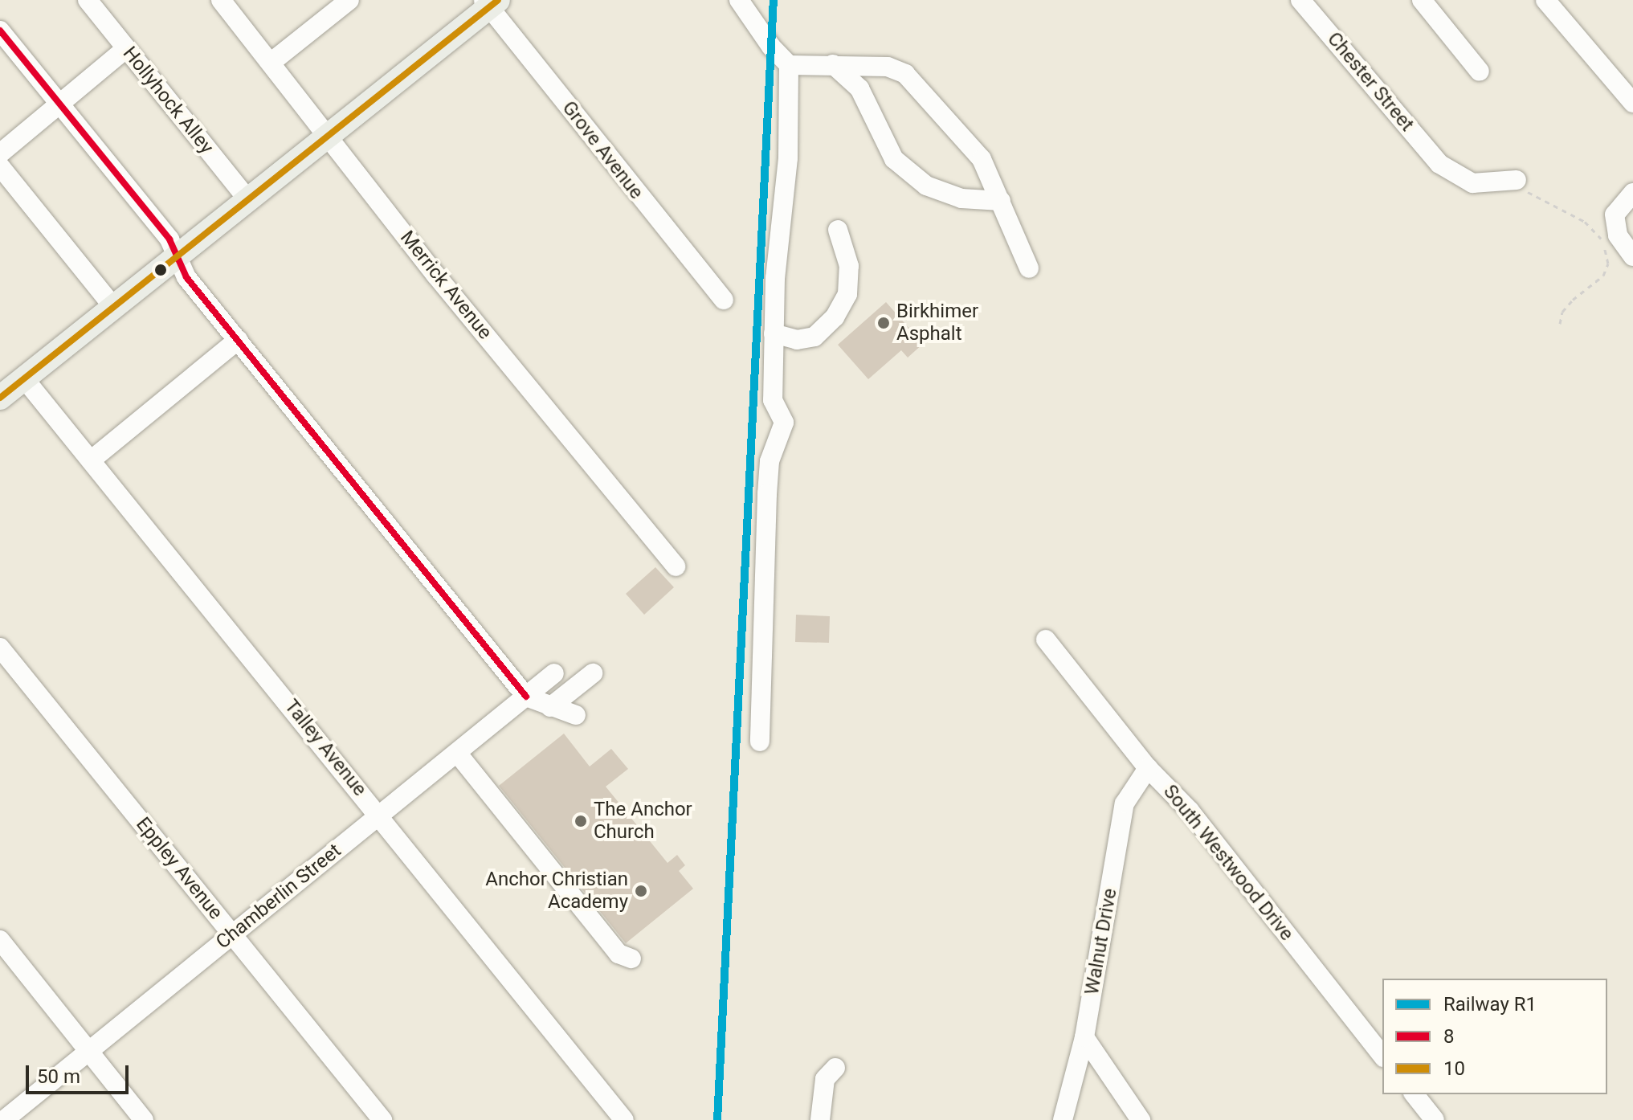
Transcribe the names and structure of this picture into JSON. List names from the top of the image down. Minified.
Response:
{"streets":{"street":["Chester Street","Hollyhock Alley","Grove Avenue","Merrick Avenue","Talley Avenue","South Westwood Drive","Eppley Avenue","Chamberlin Street","Walnut Drive"]},"crossings":[["Talley Avenue","Chamberlin Street"],["South Westwood Drive","Walnut Drive"],["Eppley Avenue","Chamberlin Street"]],"places":["Birkhimer Asphalt","The Anchor Church","Anchor Christian Academy"],"lines":["rail line R1","transit line 10","transit line 8"],"legend":["Railway R1","8","10"],"scale_bar":"50 m"}
